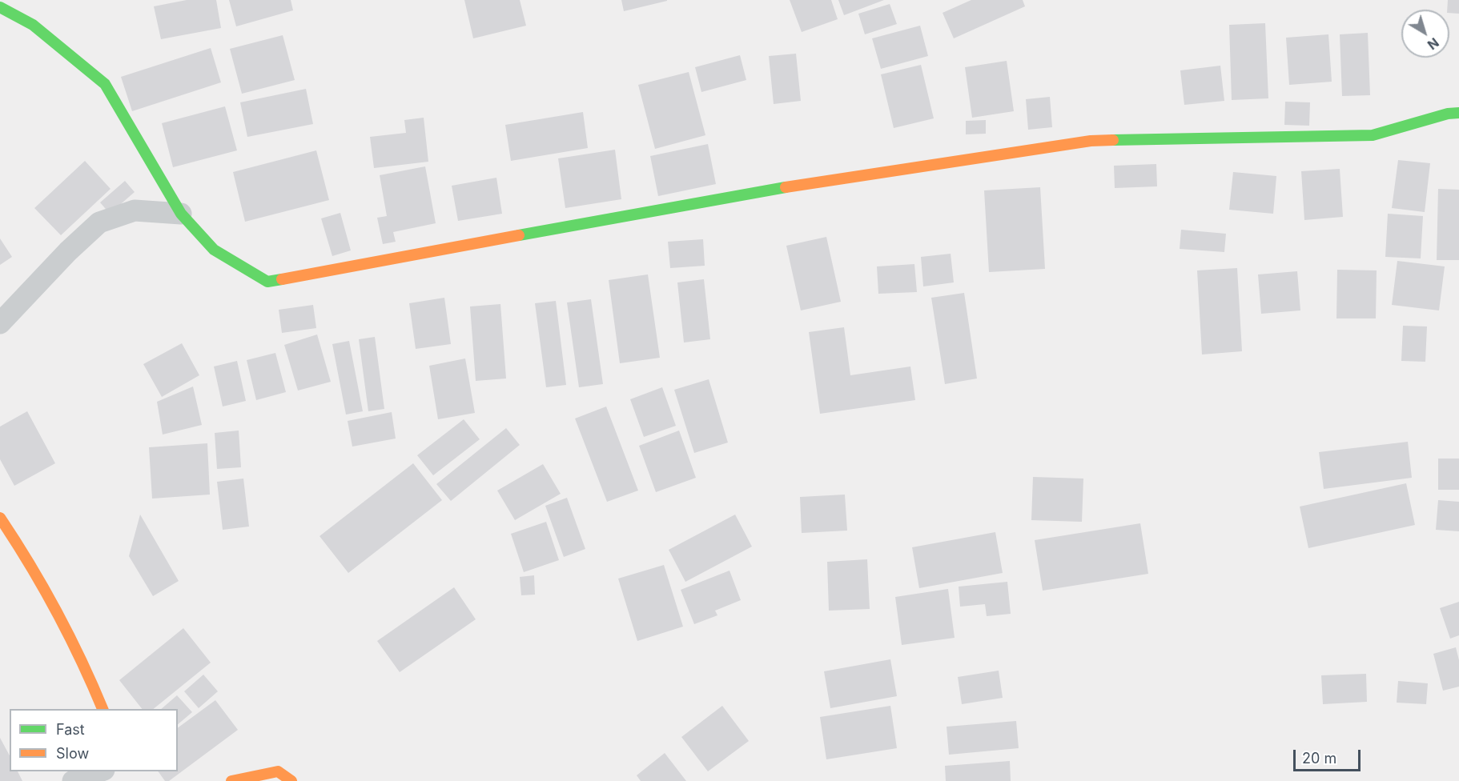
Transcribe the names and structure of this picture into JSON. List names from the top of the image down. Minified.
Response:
{"legend":["Fast","Slow"],"scale_bar":"20 m","north":"bottom right"}
